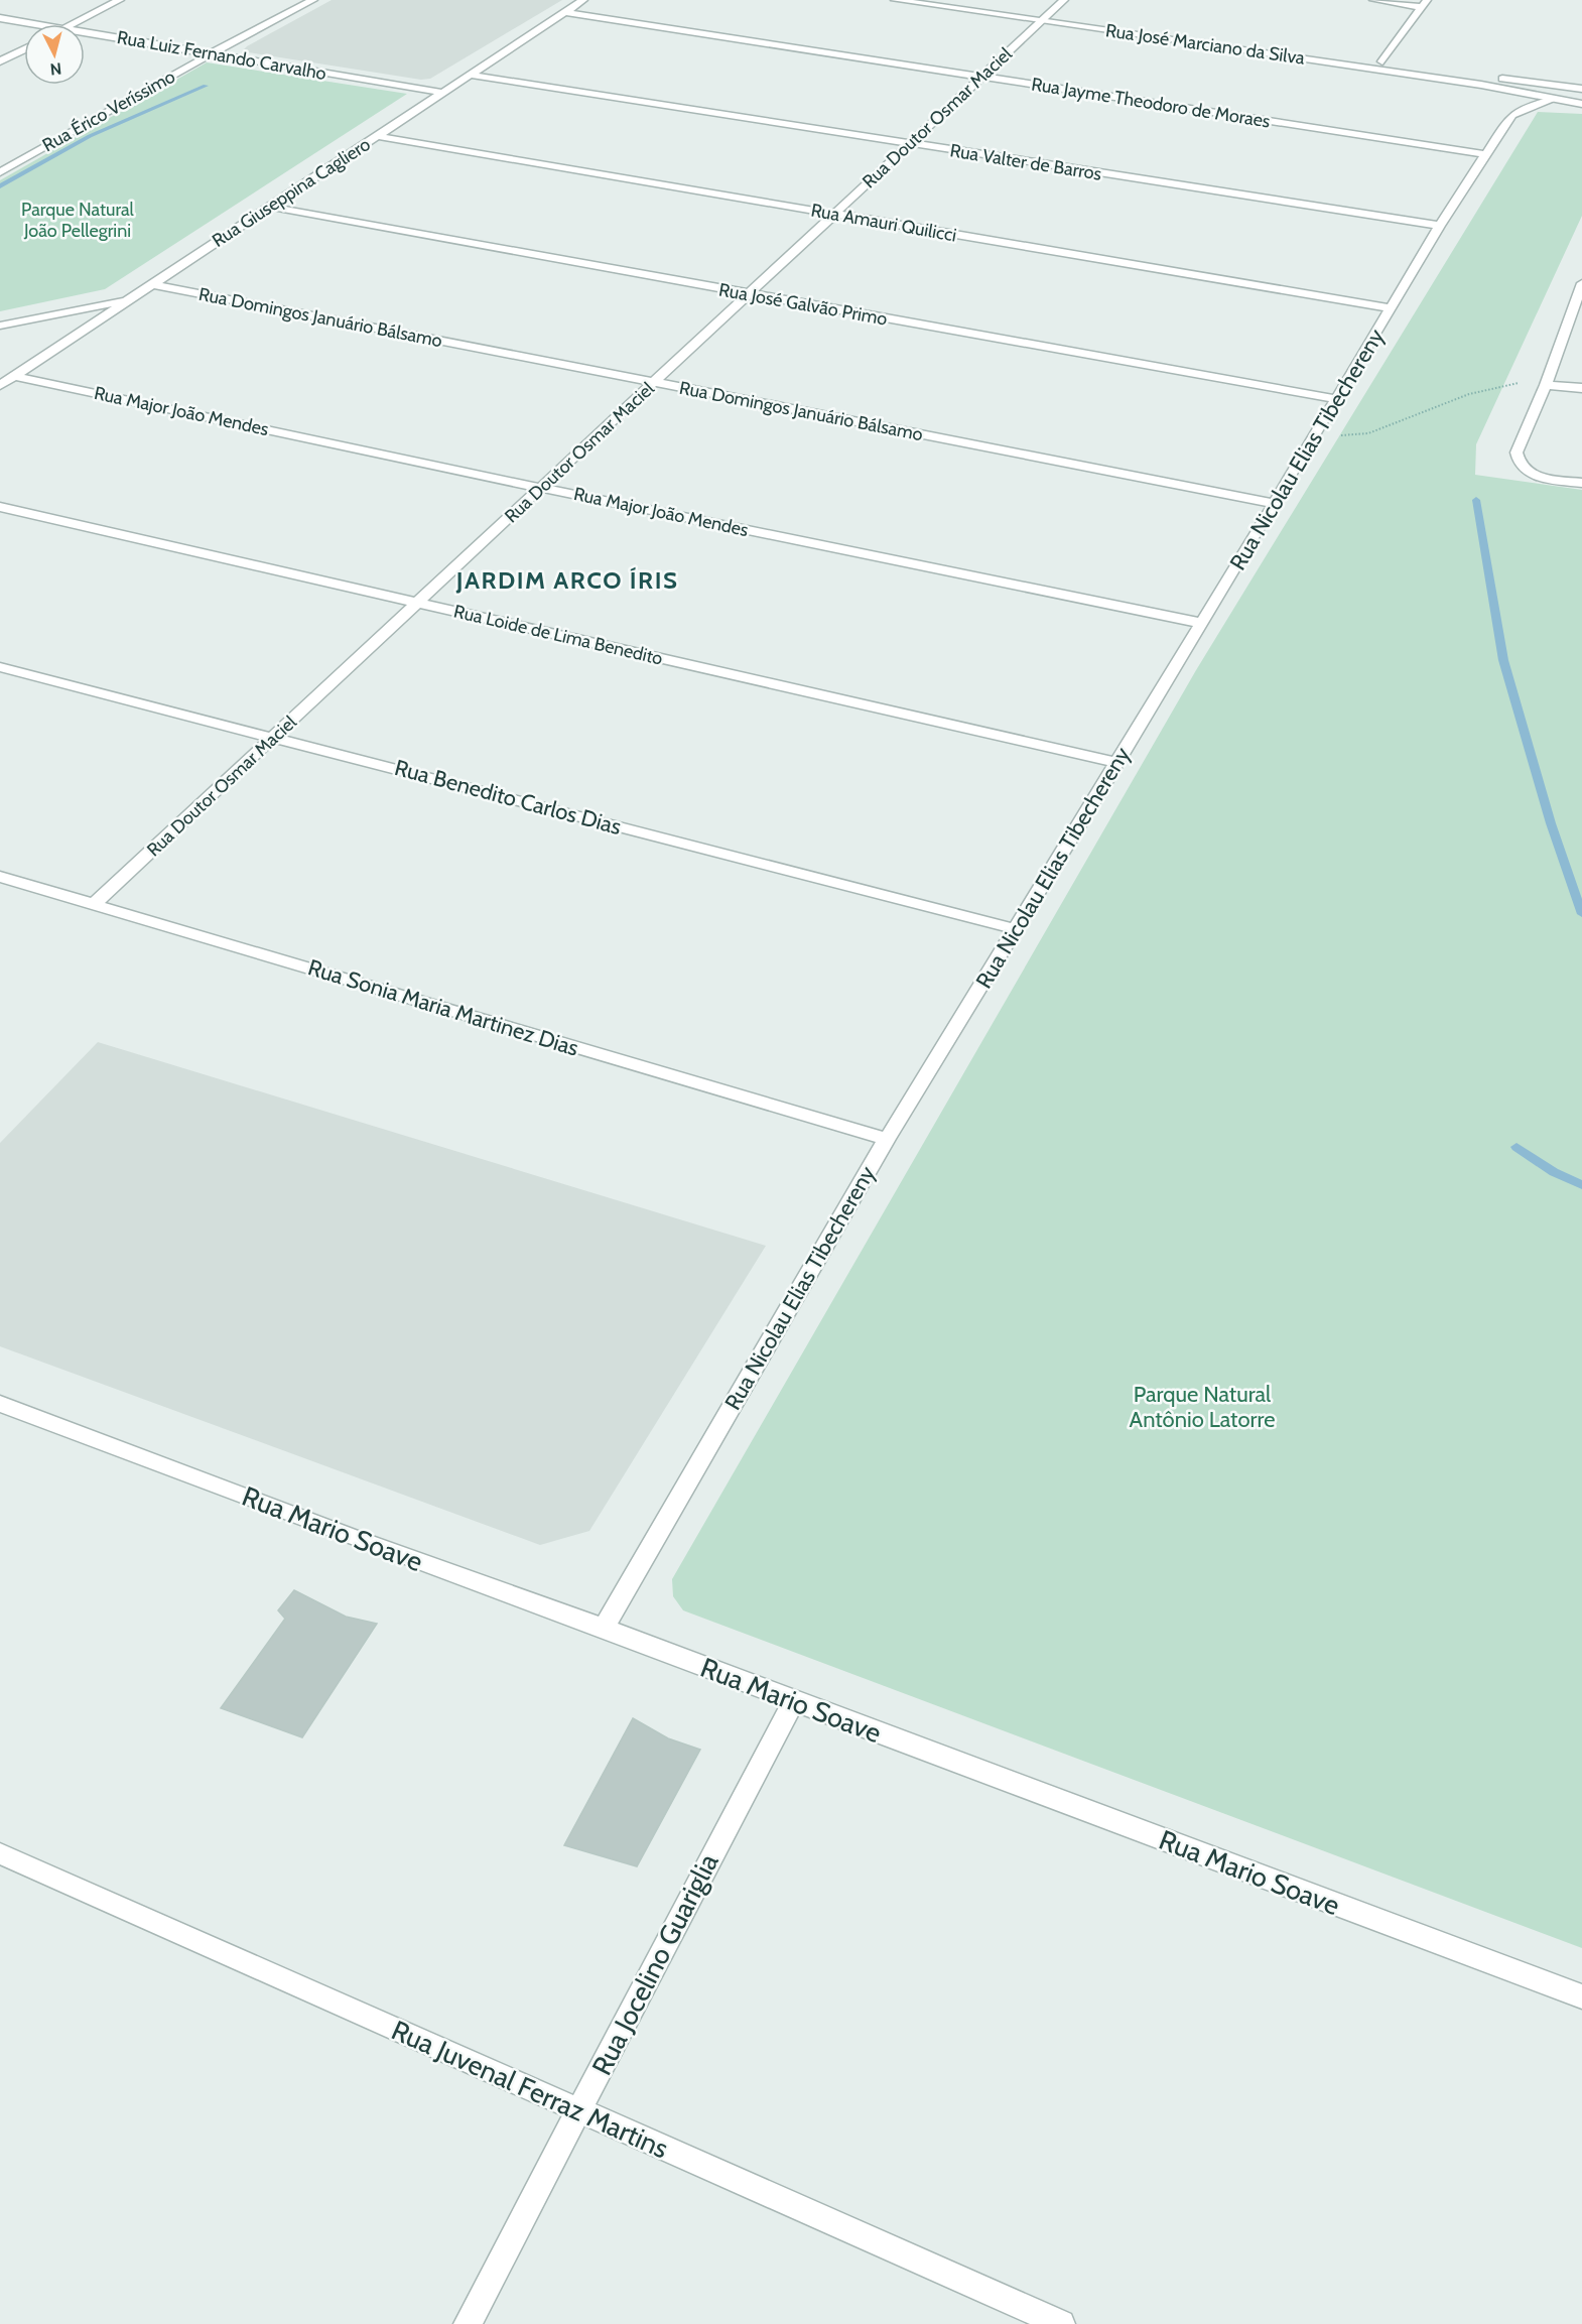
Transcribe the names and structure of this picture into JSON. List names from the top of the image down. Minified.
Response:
{"streets":{"street":["Rua José Marciano da Silva","Rua Luiz Fernando Carvalho","Rua Jayme Theodoro de Moraes","Rua Érico Veríssimo","Rua Doutor Osmar Maciel","Rua Valter de Barros","Rua Giuseppina Cagliero","Rua Amauri Quilicci","Rua José Galvão Primo","Rua Domingos Januário Bálsamo","Rua Major João Mendes","Rua Nicolau Elias Tibechereny","Rua Loide de Lima Benedito","Rua Benedito Carlos Dias","Rua Sonia Maria Martinez Dias","Rua Mario Soave","Rua Jocelino Guariglia","Rua Juvenal Ferraz Martins"]},"crossings":[["Rua José Marciano da Silva","Rua Doutor Osmar Maciel"],["Rua José Marciano da Silva","Rua Nicolau Elias Tibechereny"],["Rua Luiz Fernando Carvalho","Rua Érico Veríssimo"],["Rua Luiz Fernando Carvalho","Rua Giuseppina Cagliero"],["Rua Jayme Theodoro de Moraes","Rua Doutor Osmar Maciel"],["Rua Jayme Theodoro de Moraes","Rua Giuseppina Cagliero"],["Rua Jayme Theodoro de Moraes","Rua Nicolau Elias Tibechereny"],["Rua Doutor Osmar Maciel","Rua Valter de Barros"],["Rua Doutor Osmar Maciel","Rua Amauri Quilicci"],["Rua Doutor Osmar Maciel","Rua José Galvão Primo"],["Rua Doutor Osmar Maciel","Rua Domingos Januário Bálsamo"],["Rua Doutor Osmar Maciel","Rua Major João Mendes"],["Rua Doutor Osmar Maciel","Rua Loide de Lima Benedito"],["Rua Doutor Osmar Maciel","Rua Benedito Carlos Dias"],["Rua Doutor Osmar Maciel","Rua Sonia Maria Martinez Dias"],["Rua Valter de Barros","Rua Giuseppina Cagliero"],["Rua Valter de Barros","Rua Nicolau Elias Tibechereny"],["Rua Giuseppina Cagliero","Rua Amauri Quilicci"],["Rua Giuseppina Cagliero","Rua José Galvão Primo"],["Rua Giuseppina Cagliero","Rua Domingos Januário Bálsamo"],["Rua Giuseppina Cagliero","Rua Major João Mendes"],["Rua Amauri Quilicci","Rua Nicolau Elias Tibechereny"],["Rua José Galvão Primo","Rua Nicolau Elias Tibechereny"],["Rua Domingos Januário Bálsamo","Rua Nicolau Elias Tibechereny"],["Rua Major João Mendes","Rua Nicolau Elias Tibechereny"],["Rua Nicolau Elias Tibechereny","Rua Loide de Lima Benedito"],["Rua Nicolau Elias Tibechereny","Rua Benedito Carlos Dias"],["Rua Nicolau Elias Tibechereny","Rua Sonia Maria Martinez Dias"],["Rua Nicolau Elias Tibechereny","Rua Mario Soave"],["Rua Mario Soave","Rua Jocelino Guariglia"],["Rua Jocelino Guariglia","Rua Juvenal Ferraz Martins"]],"districts":["JARDIM ARCO ÍRIS"],"parks":["Parque Natural João Pellegrini","Parque Natural Antônio Latorre"],"north":"bottom"}
